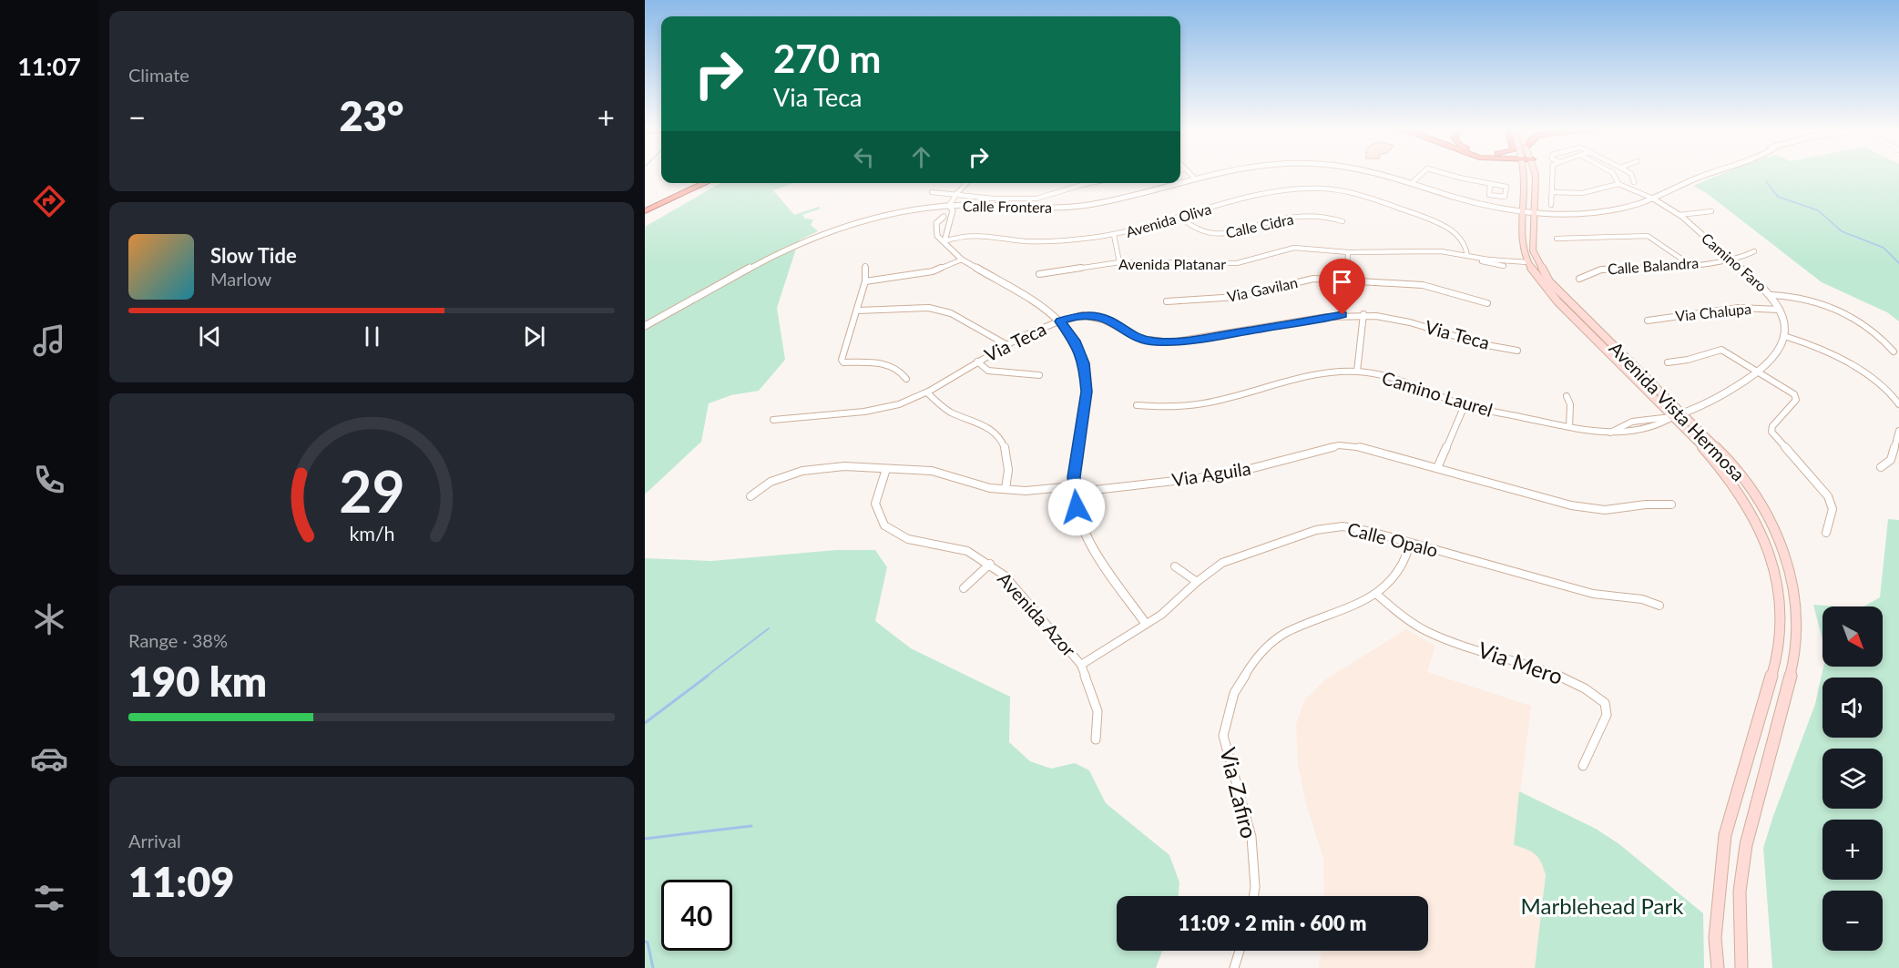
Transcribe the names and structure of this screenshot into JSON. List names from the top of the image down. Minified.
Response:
{"streets":{"main road":["Avenida Vista Hermosa"],"street":["Calle Frontera","Avenida Oliva","Calle Cidra","Camino Faro","Avenida Platanar","Calle Balandra","Via Gavilan","Via Chalupa","Via Teca","Camino Laurel","Via Aguila","Calle Opalo","Avenida Azor","Via Mero","Via Zafiro"]},"crossings":[["Calle Frontera","Camino Faro"],["Calle Frontera","Avenida Vista Hermosa"],["Avenida Oliva","Calle Cidra"],["Avenida Oliva","Avenida Platanar"],["Camino Faro","Calle Balandra"],["Camino Faro","Via Chalupa"],["Avenida Platanar","Avenida Vista Hermosa"],["Camino Laurel","Avenida Vista Hermosa"],["Via Aguila","Avenida Azor"],["Calle Opalo","Avenida Azor"],["Calle Opalo","Via Zafiro"],["Via Mero","Via Zafiro"]],"parks":["Marblehead Park"],"north":"bottom right","page":{"tabs":"11:07","tile":["Climate",["Range · 38%","190 km"],["Arrival","11:09"]],"turn":["270 m","Via Teca"],"heat":["−","23°","+"],"song":["Slow Tide","Marlow"],"map_buttons":["+","−"],"limit":"40","trip":"11:09 · 2 min · 600 m","gauge":["29","km/h"]}}
